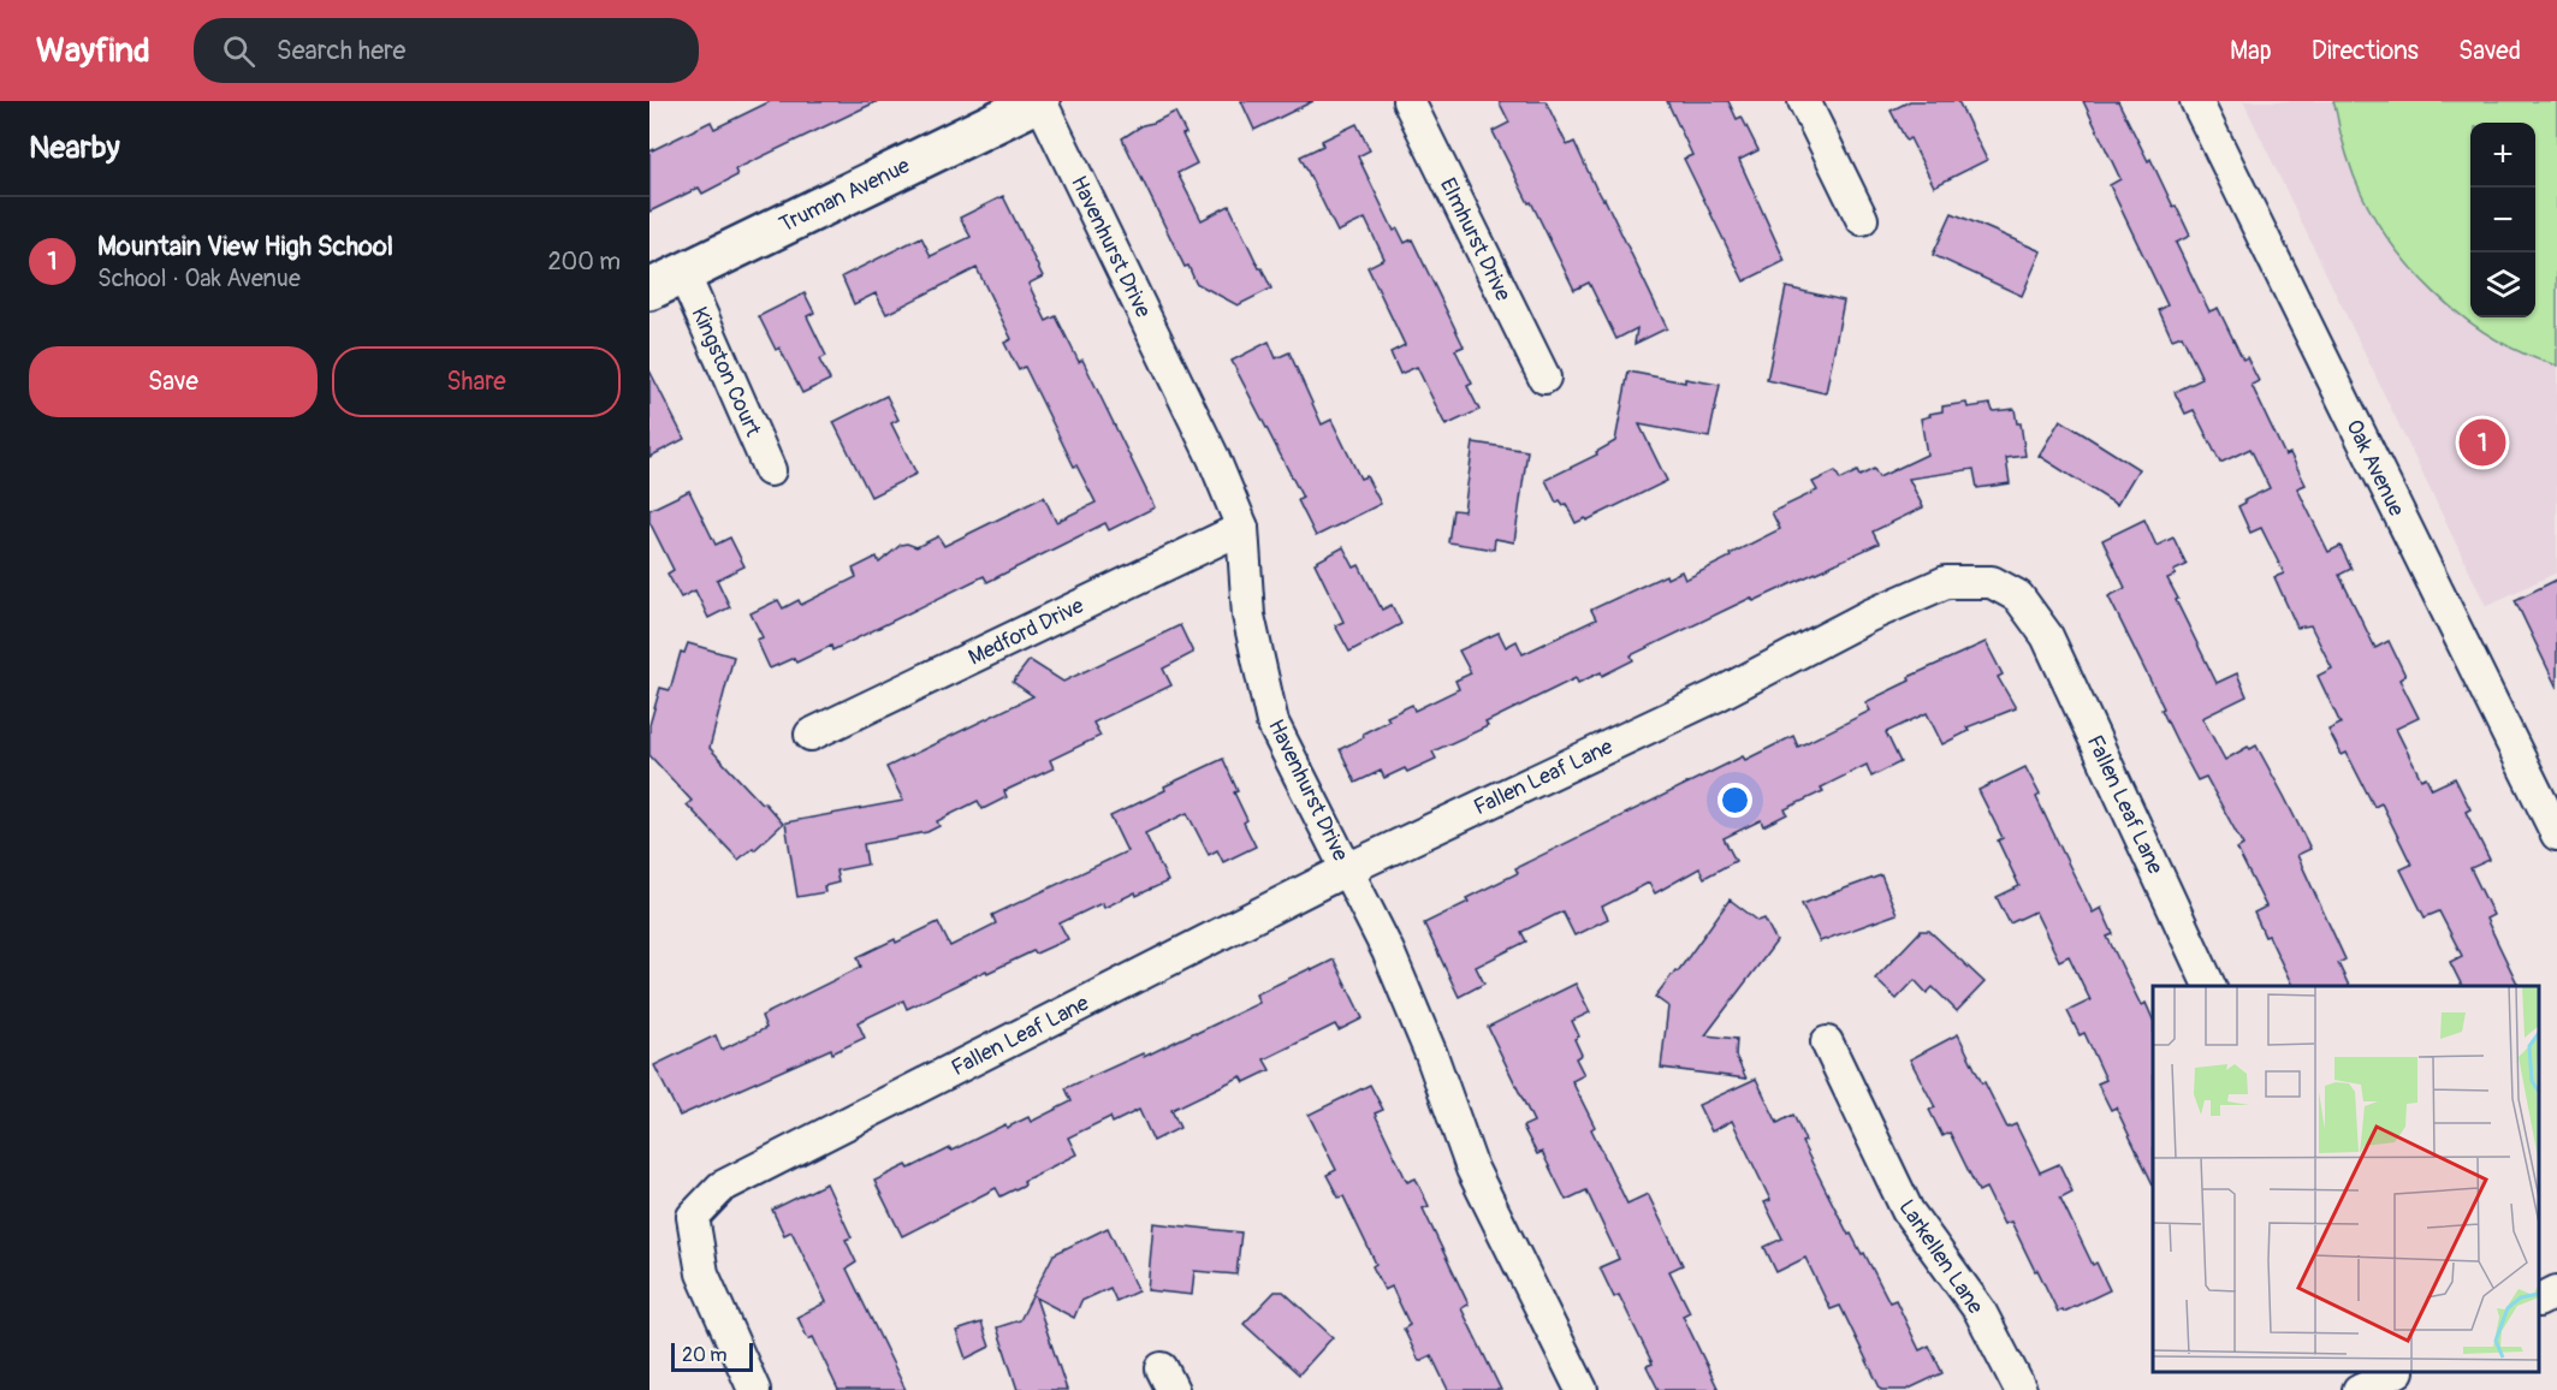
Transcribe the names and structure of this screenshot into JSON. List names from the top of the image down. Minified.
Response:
{"streets":{"street":["Truman Avenue","Elmhurst Drive","Havenhurst Drive","Kingston Court","Oak Avenue","Medford Drive","Fallen Leaf Lane","Larkellen Lane"]},"crossings":[["Truman Avenue","Havenhurst Drive"],["Truman Avenue","Kingston Court"],["Havenhurst Drive","Medford Drive"],["Havenhurst Drive","Fallen Leaf Lane"]],"scale_bar":"20 m","page":{"header":"Wayfind","search":"Search here","nav":["Map","Directions","Saved"],"heading":"Nearby","map_buttons":["+","−"],"list":[{"mark":"1","name":"Mountain View High School","note":"School · Oak Avenue","value":"200 m"}],"buttons":["Save","Share"],"pins":"1","scale":"20 m"}}
